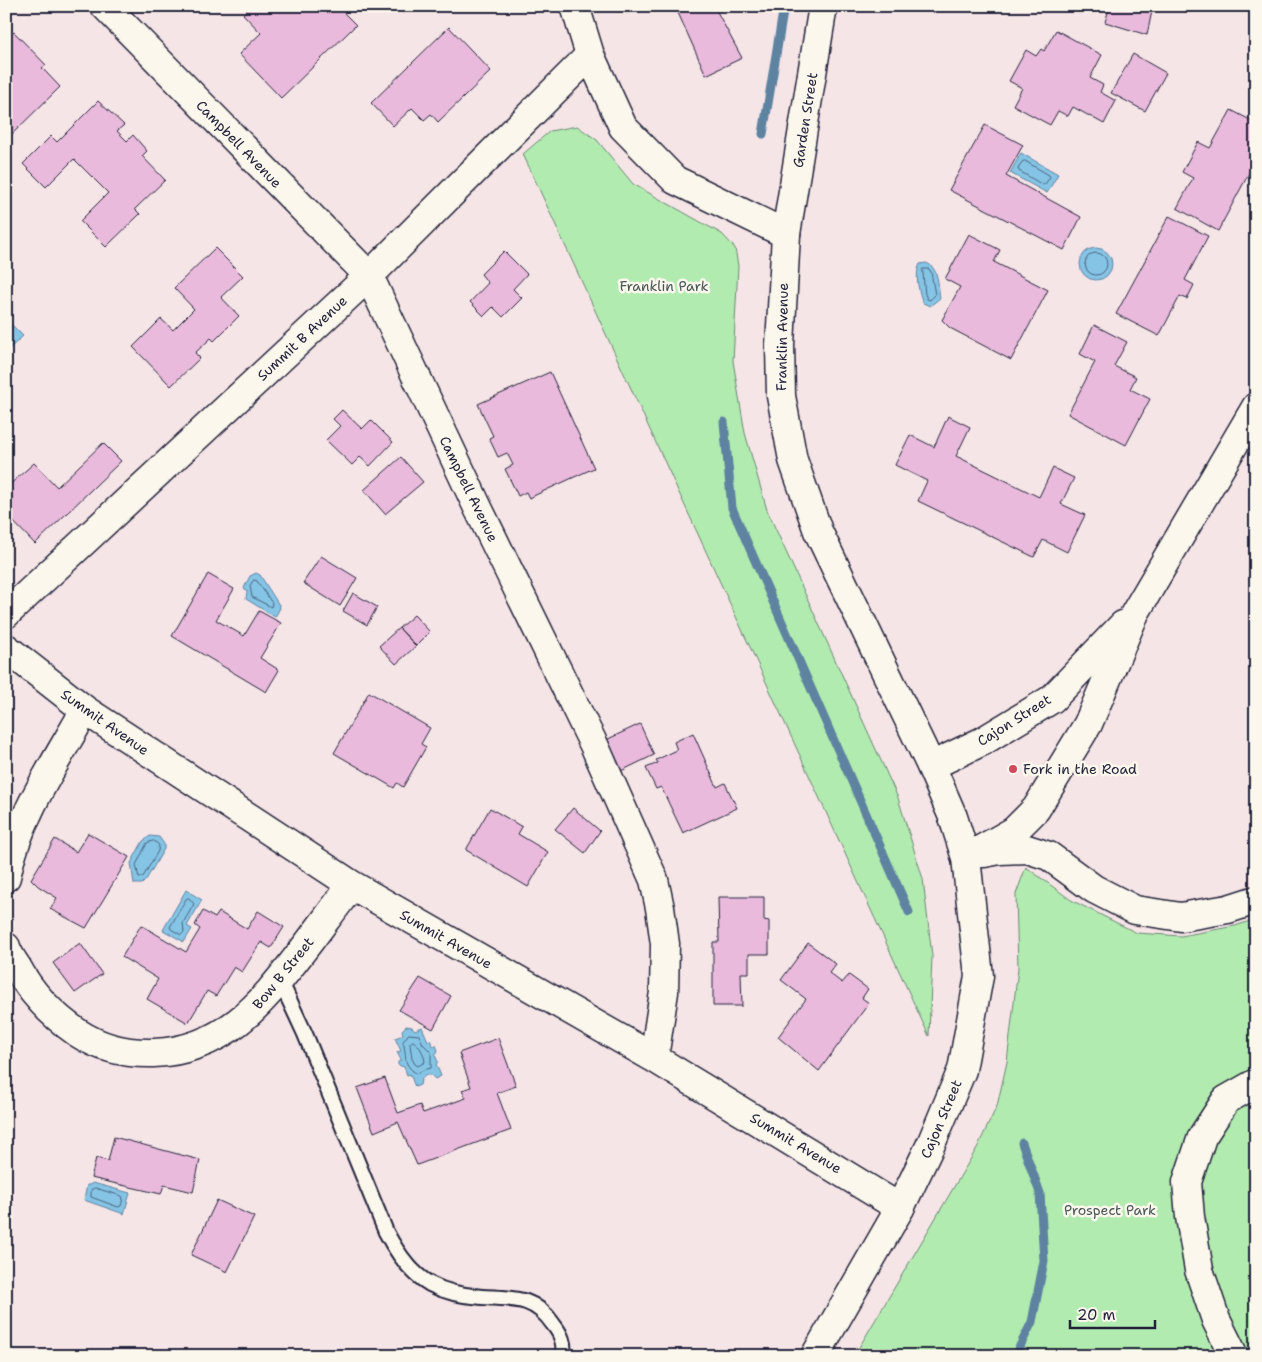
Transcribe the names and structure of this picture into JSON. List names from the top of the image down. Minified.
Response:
{"streets":{"street":["Garden Street","Campbell Avenue","Franklin Avenue","Summit B Avenue","Cajon Street","Summit Avenue","Bow B Street"]},"crossings":[["Garden Street","Franklin Avenue"],["Campbell Avenue","Summit B Avenue"],["Campbell Avenue","Summit Avenue"],["Franklin Avenue","Cajon Street"],["Cajon Street","Summit Avenue"],["Summit Avenue","Bow B Street"]],"parks":["Franklin Park","Prospect Park"],"places":["Fork in the Road"],"scale_bar":"20 m"}
